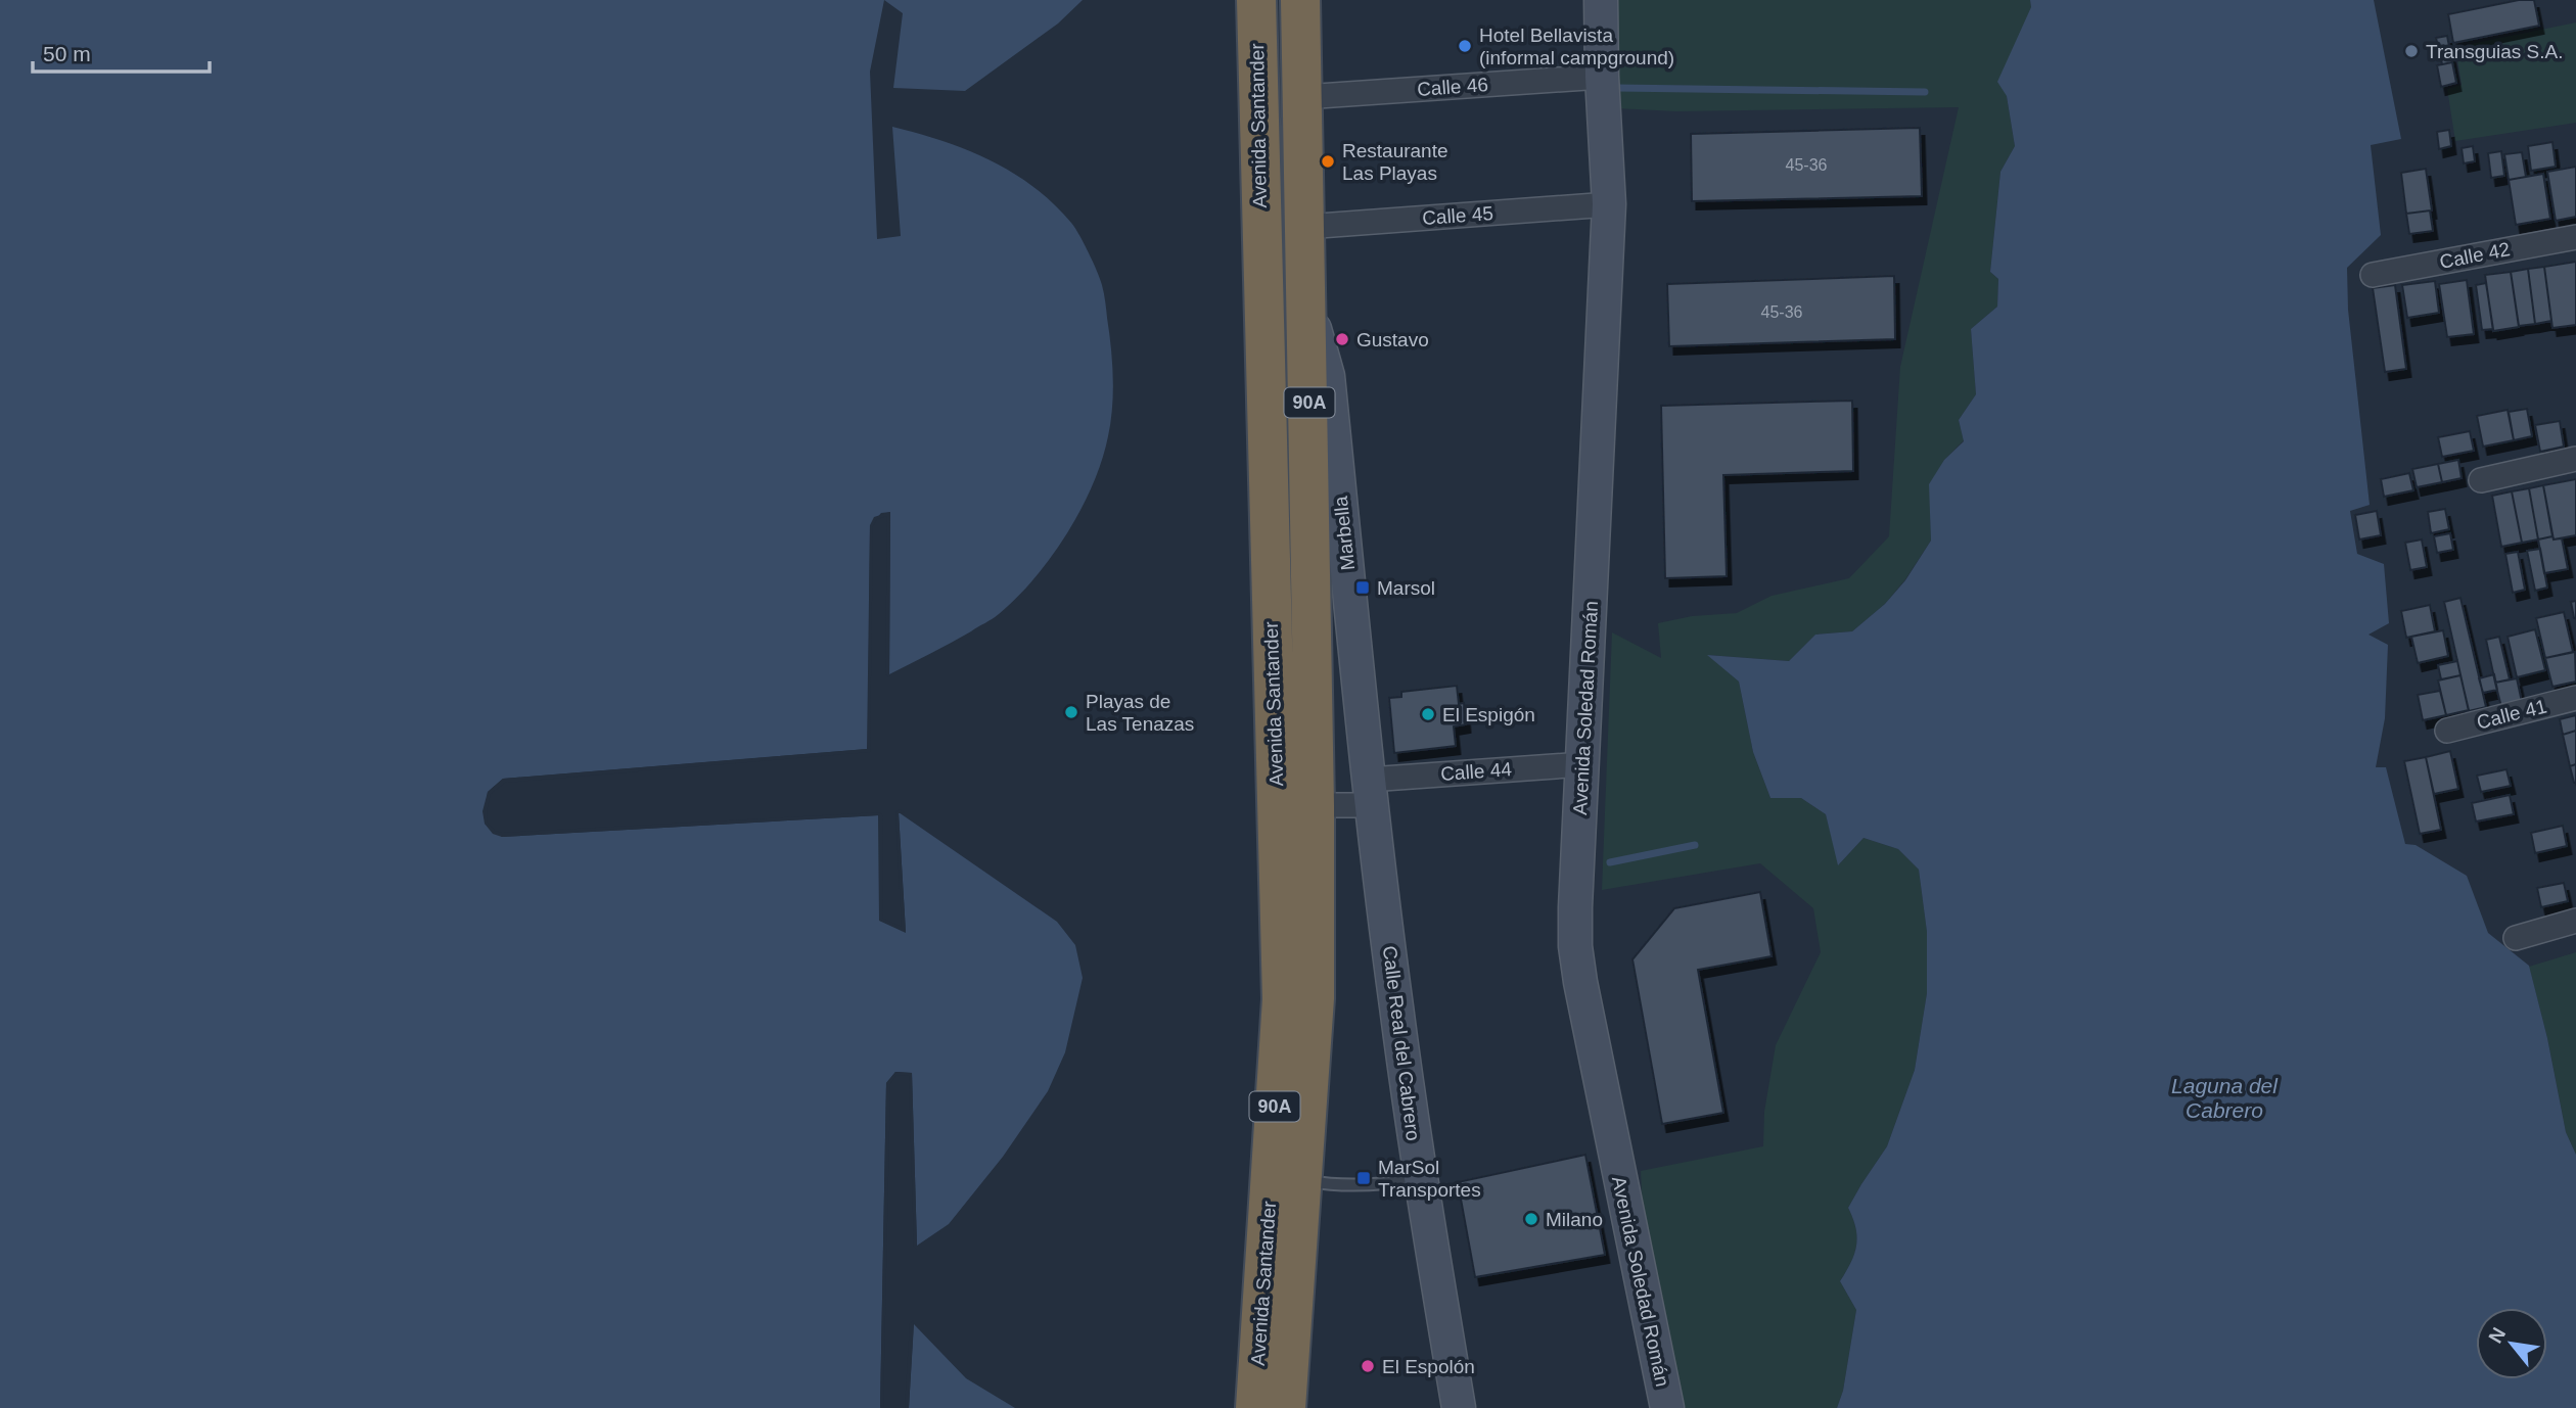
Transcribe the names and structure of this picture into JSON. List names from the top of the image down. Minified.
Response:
{"streets":{"highway":["Avenida Santander","90A"],"street":["Calle 46","Calle 45","Calle 42","Marbella","Avenida Soledad Román","Calle 41","Calle 44","Calle Real del Cabrero"]},"crossings":[["Calle 46","Avenida Santander"],["Calle 46","Avenida Soledad Román"],["Avenida Santander","Calle 45"],["Avenida Santander","Marbella"],["Avenida Santander","Calle 44"],["Calle 45","Avenida Soledad Román"],["Marbella","Calle 44"],["Marbella","Calle Real del Cabrero"],["Avenida Soledad Román","Calle 44"],["Calle 44","Calle Real del Cabrero"]],"water":["Laguna del Cabrero"],"places":{"other":["Hotel Bellavista (informal campground)","Transguias S.A.","Restaurante Las Playas","Gustavo","Playas de Las Tenazas","El Espigón","Milano","El Espolón"],"transit":["Marsol","MarSol Transportes"]},"house_numbers":["45-36","45-36"],"scale_bar":"50 m","north":"top left"}
